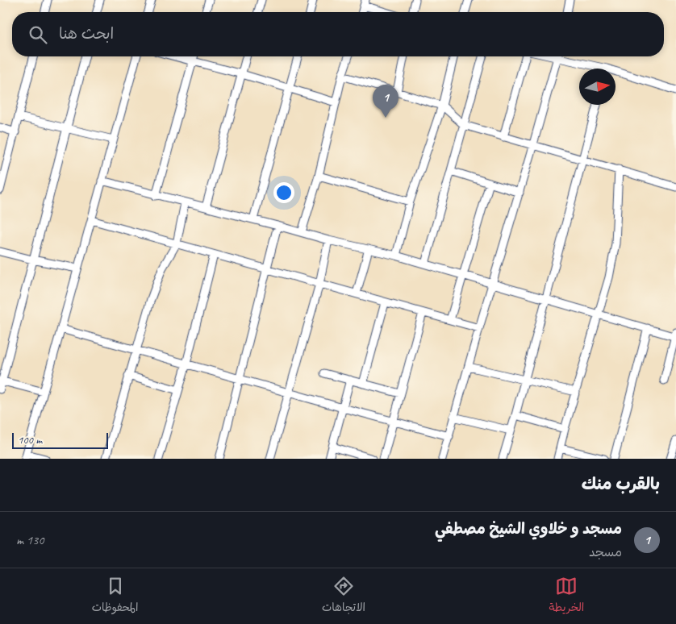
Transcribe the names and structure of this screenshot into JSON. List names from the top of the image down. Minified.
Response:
{"scale_bar":"100 m","north":"right","page":{"search":"ابحث هنا","pins":"1","scale":"100 m","heading":"بالقرب منك","list":[{"mark":"1","name":"مسجد و خلاوي الشيخ مصطفي","note":"مسجد","value":"130 m"}],"nav":["الخريطة","الاتجاهات","المحفوظات"]}}
